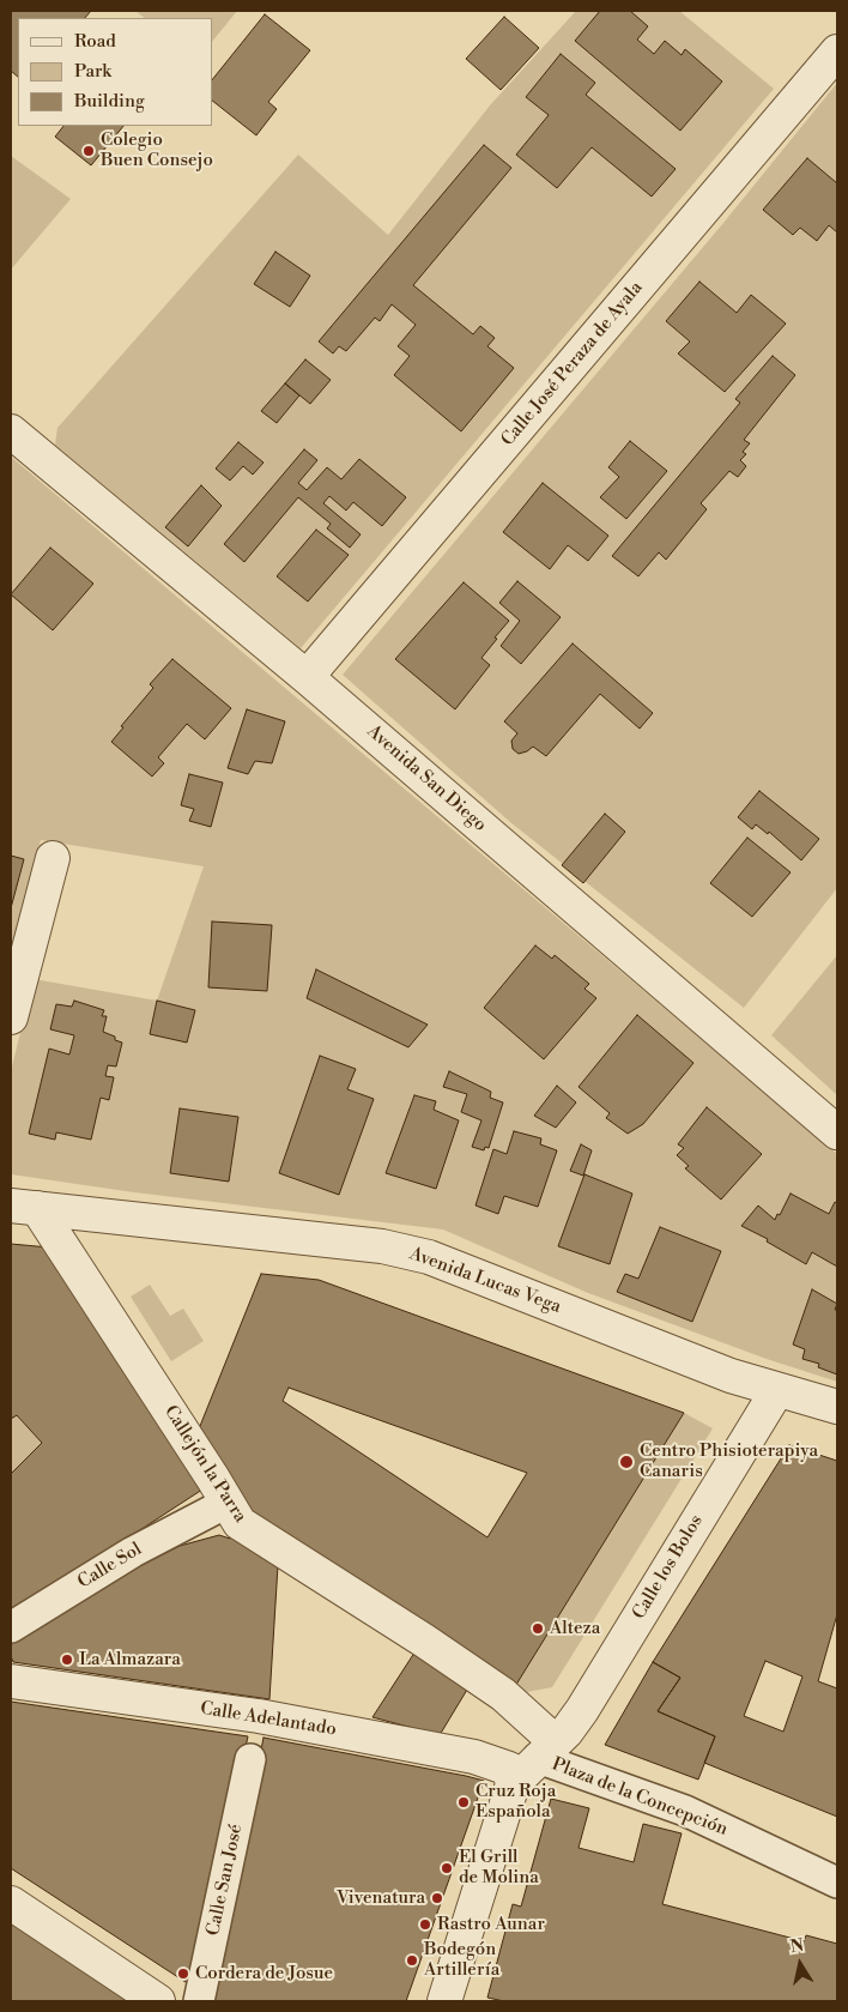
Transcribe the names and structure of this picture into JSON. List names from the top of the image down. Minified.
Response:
{"streets":{"street":["Calle José Peraza de Ayala","Avenida San Diego","Avenida Lucas Vega","Callejón la Parra","Calle Sol","Calle los Bolos","Calle Adelantado","Plaza de la Concepción","Calle San José"]},"crossings":[["Calle José Peraza de Ayala","Avenida San Diego"],["Avenida Lucas Vega","Callejón la Parra"],["Avenida Lucas Vega","Calle los Bolos"],["Callejón la Parra","Calle los Bolos"],["Callejón la Parra","Plaza de la Concepción"],["Calle los Bolos","Calle Adelantado"],["Calle los Bolos","Plaza de la Concepción"]],"places":["Colegio Buen Consejo","Centro Phisioterapiya Canaris","Alteza","La Almazara","Cruz Roja Española","El Grill de Molina","Vivenatura","Rastro Aunar","Bodegón Artillería","Cordera de Josue"],"legend":["Road","Park","Building"],"north":"top"}
